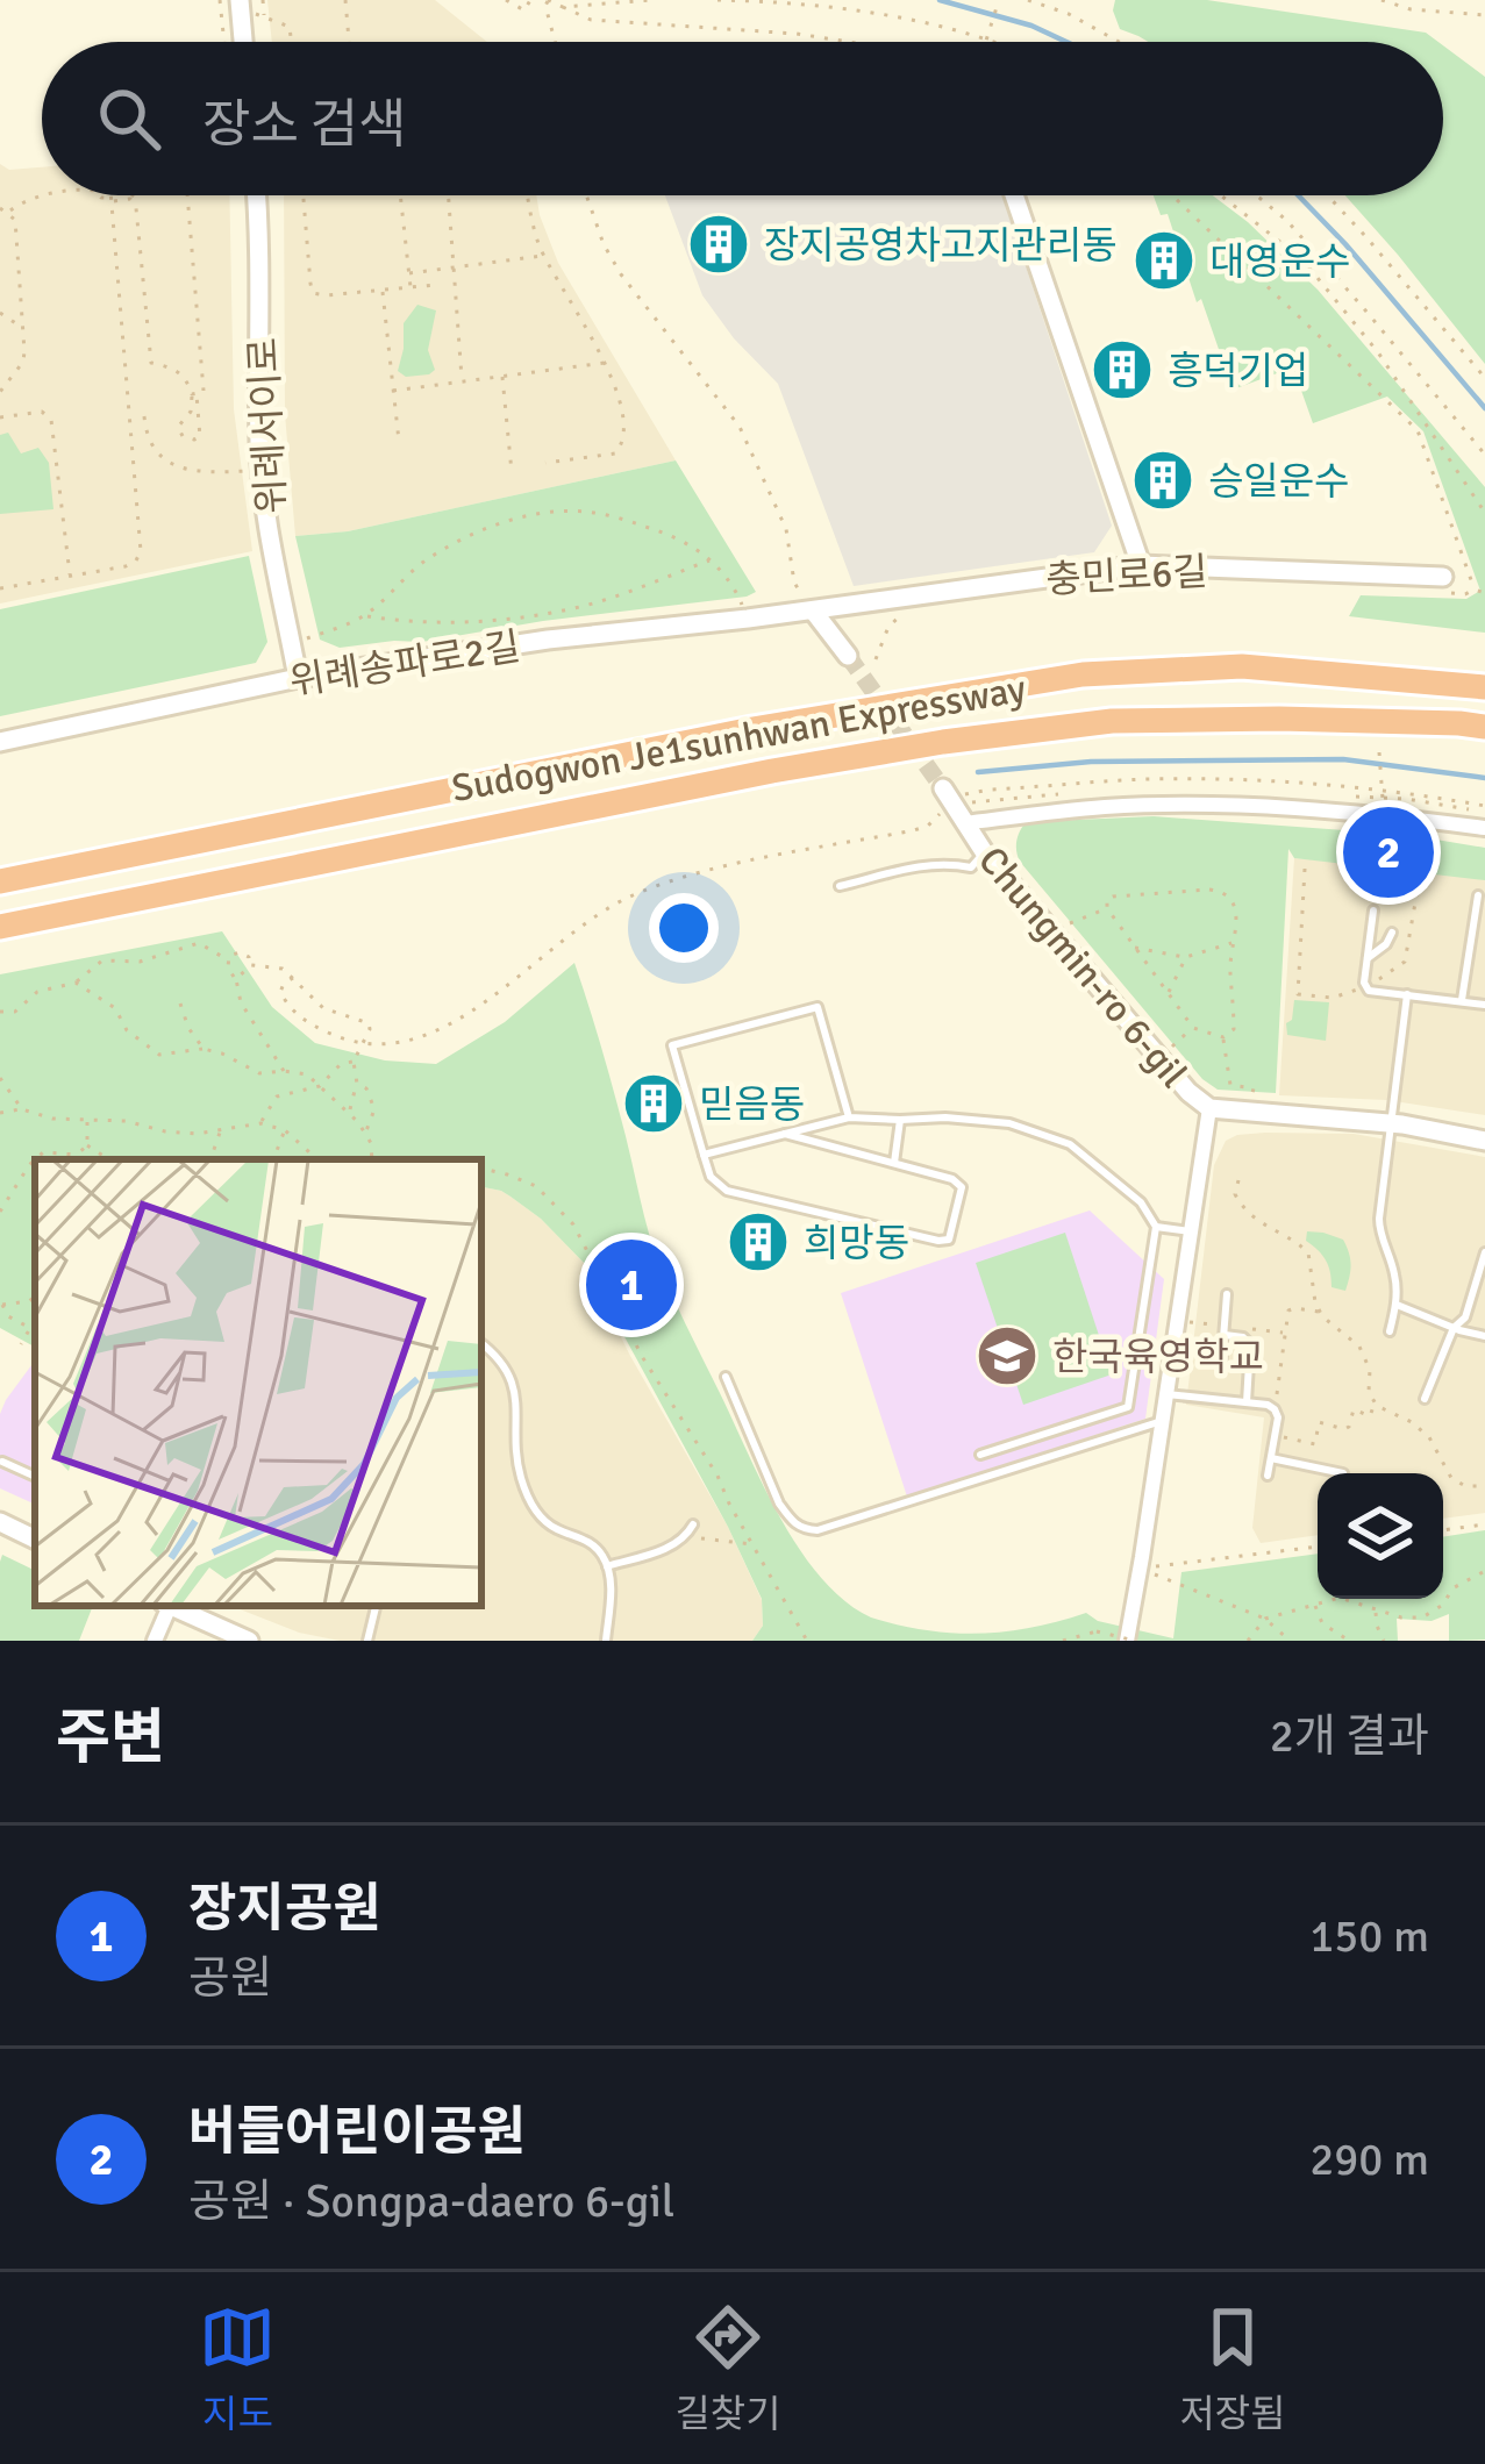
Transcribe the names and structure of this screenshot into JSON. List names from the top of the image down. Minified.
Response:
{"streets":{"highway":["Sudogwon Je1sunhwan Expressway"],"street":["위례서이로","충민로6길","위례송파로2길","Chungmin-ro 6-gil"]},"crossings":[["위례서이로","위례송파로2길"],["충민로6길","위례송파로2길"]],"places":{"building":["장지공영차고지관리동","대영운수","흥덕기업","승일운수","믿음동","희망동"],"school or university":["한국육영학교"]},"page":{"search":"장소 검색","pins":["2","1"],"heading":["주변","2개 결과"],"list":[{"mark":"1","name":"장지공원","note":"공원","value":"150 m"},{"mark":"2","name":"버들어린이공원","note":"공원 · Songpa-daero 6-gil","value":"290 m"}],"nav":["지도","길찾기","저장됨"]}}
